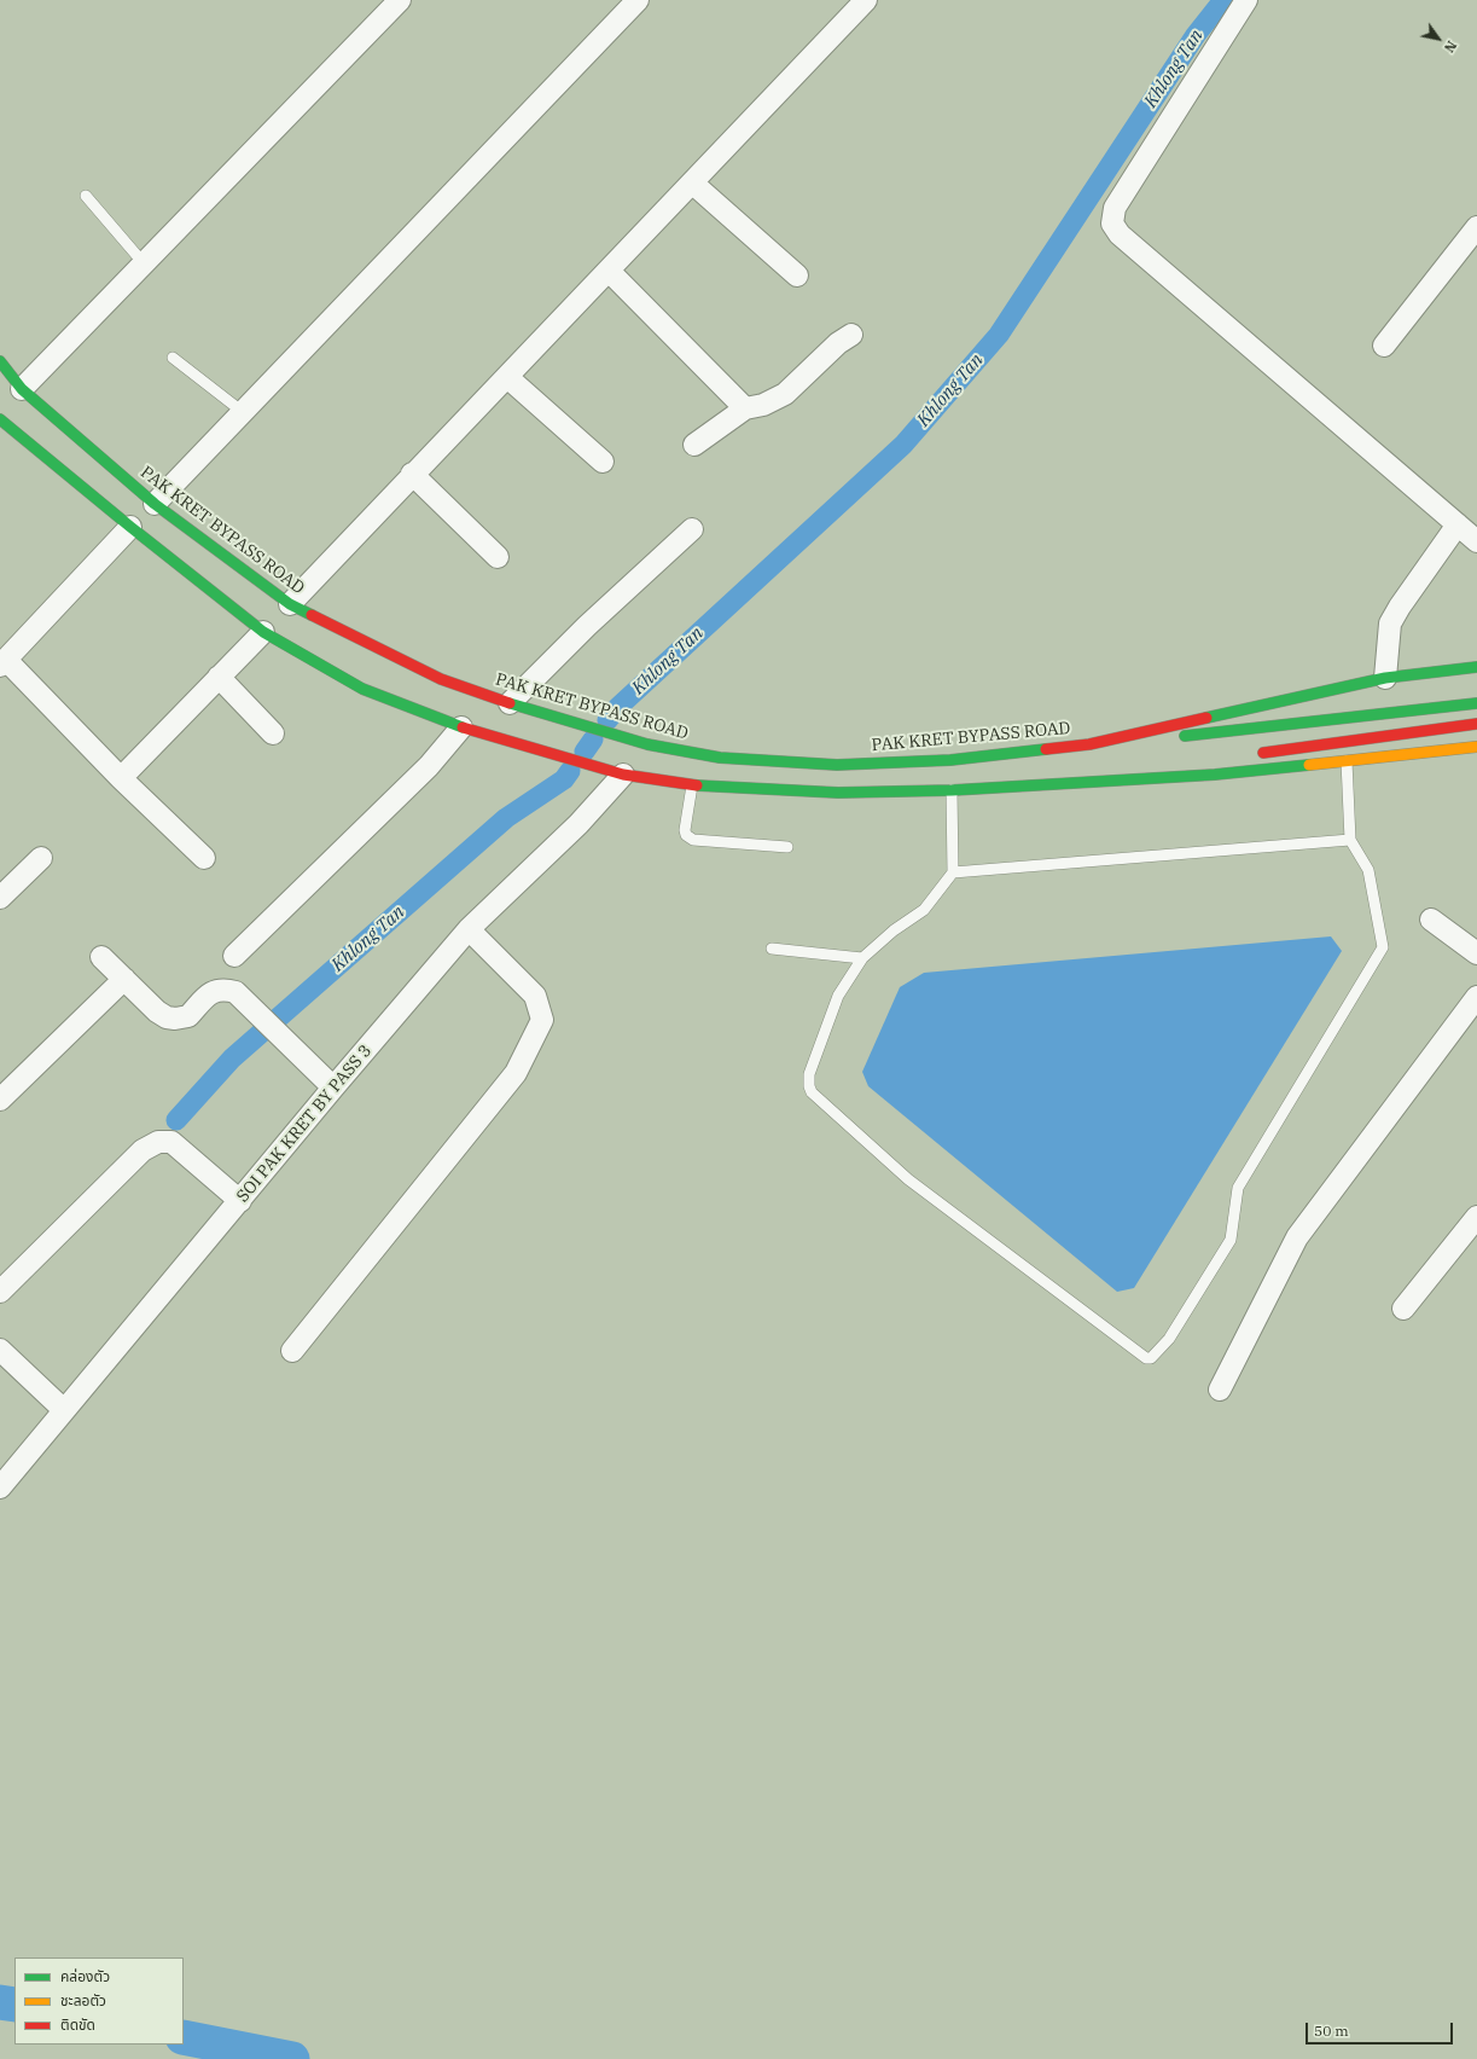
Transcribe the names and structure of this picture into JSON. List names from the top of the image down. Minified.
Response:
{"streets":{"main road":["PAK KRET BYPASS ROAD"],"street":["SOI PAK KRET BY PASS 3"]},"water":["Khlong Tan"],"legend":["คล่องตัว","ชะลอตัว","ติดขัด"],"scale_bar":"50 m","north":"bottom right"}
